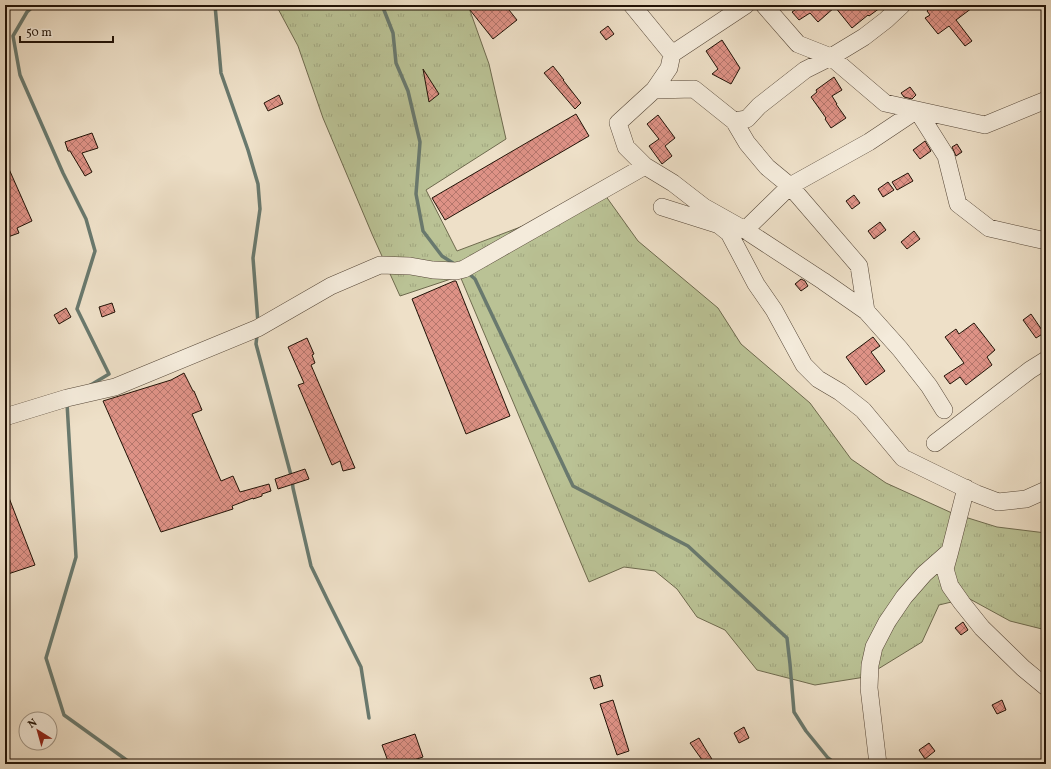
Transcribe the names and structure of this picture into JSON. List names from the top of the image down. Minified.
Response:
{"scale_bar":"50 m","north":"top left"}
